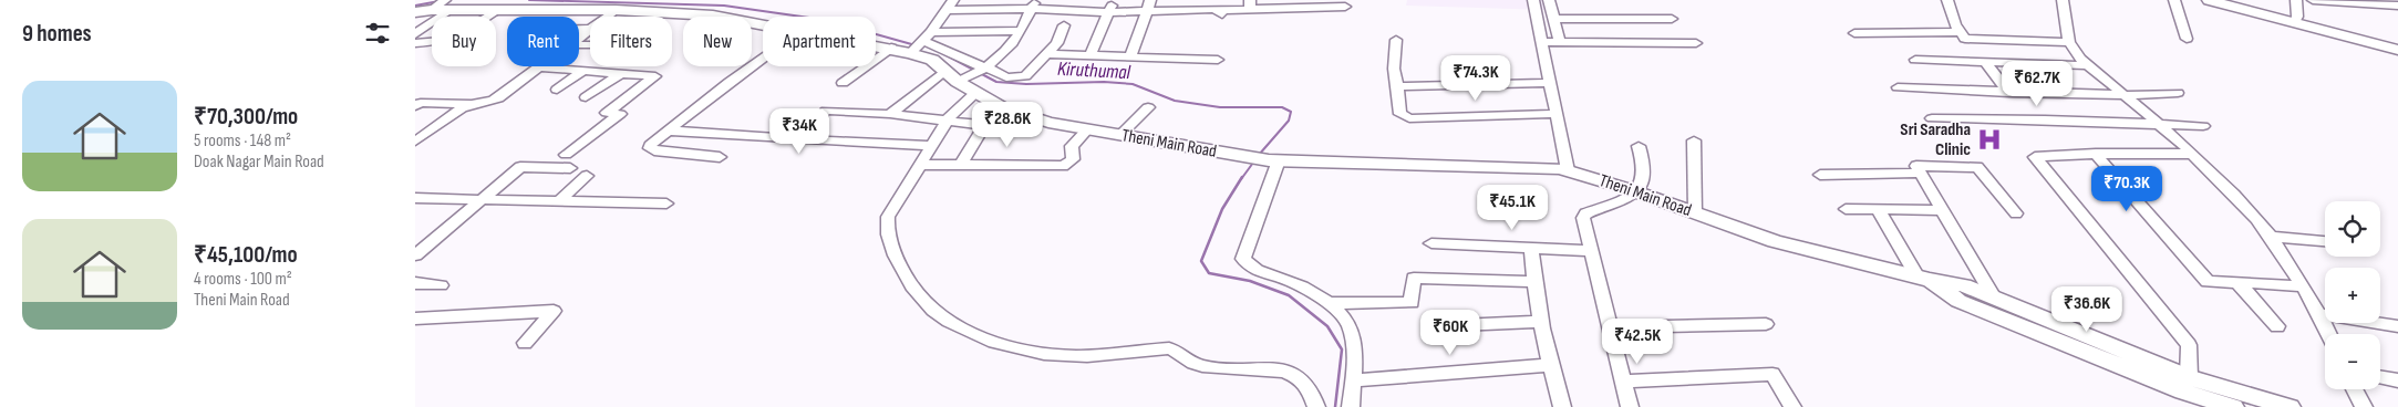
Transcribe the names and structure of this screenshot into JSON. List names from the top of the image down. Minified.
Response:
{"streets":{"main road":["Theni Main Road"]},"water":["Kiruthumal"],"places":{"hospital":["Sri Saradha Clinic"]},"page":{"heading":"9 homes","chip":["Buy","Rent","Filters","New","Apartment"],"price":["₹74.3K","₹62.7K","₹28.6K","₹34K","₹70.3K","₹45.1K","₹36.6K","₹60K","₹42.5K"],"list":[{"name":"₹70,300/mo","note":"5 rooms · 148 m² · Doak Nagar Main Road"},{"name":"₹45,100/mo","note":"4 rooms · 100 m² · Theni Main Road"}],"map_buttons":["+","−"]}}
